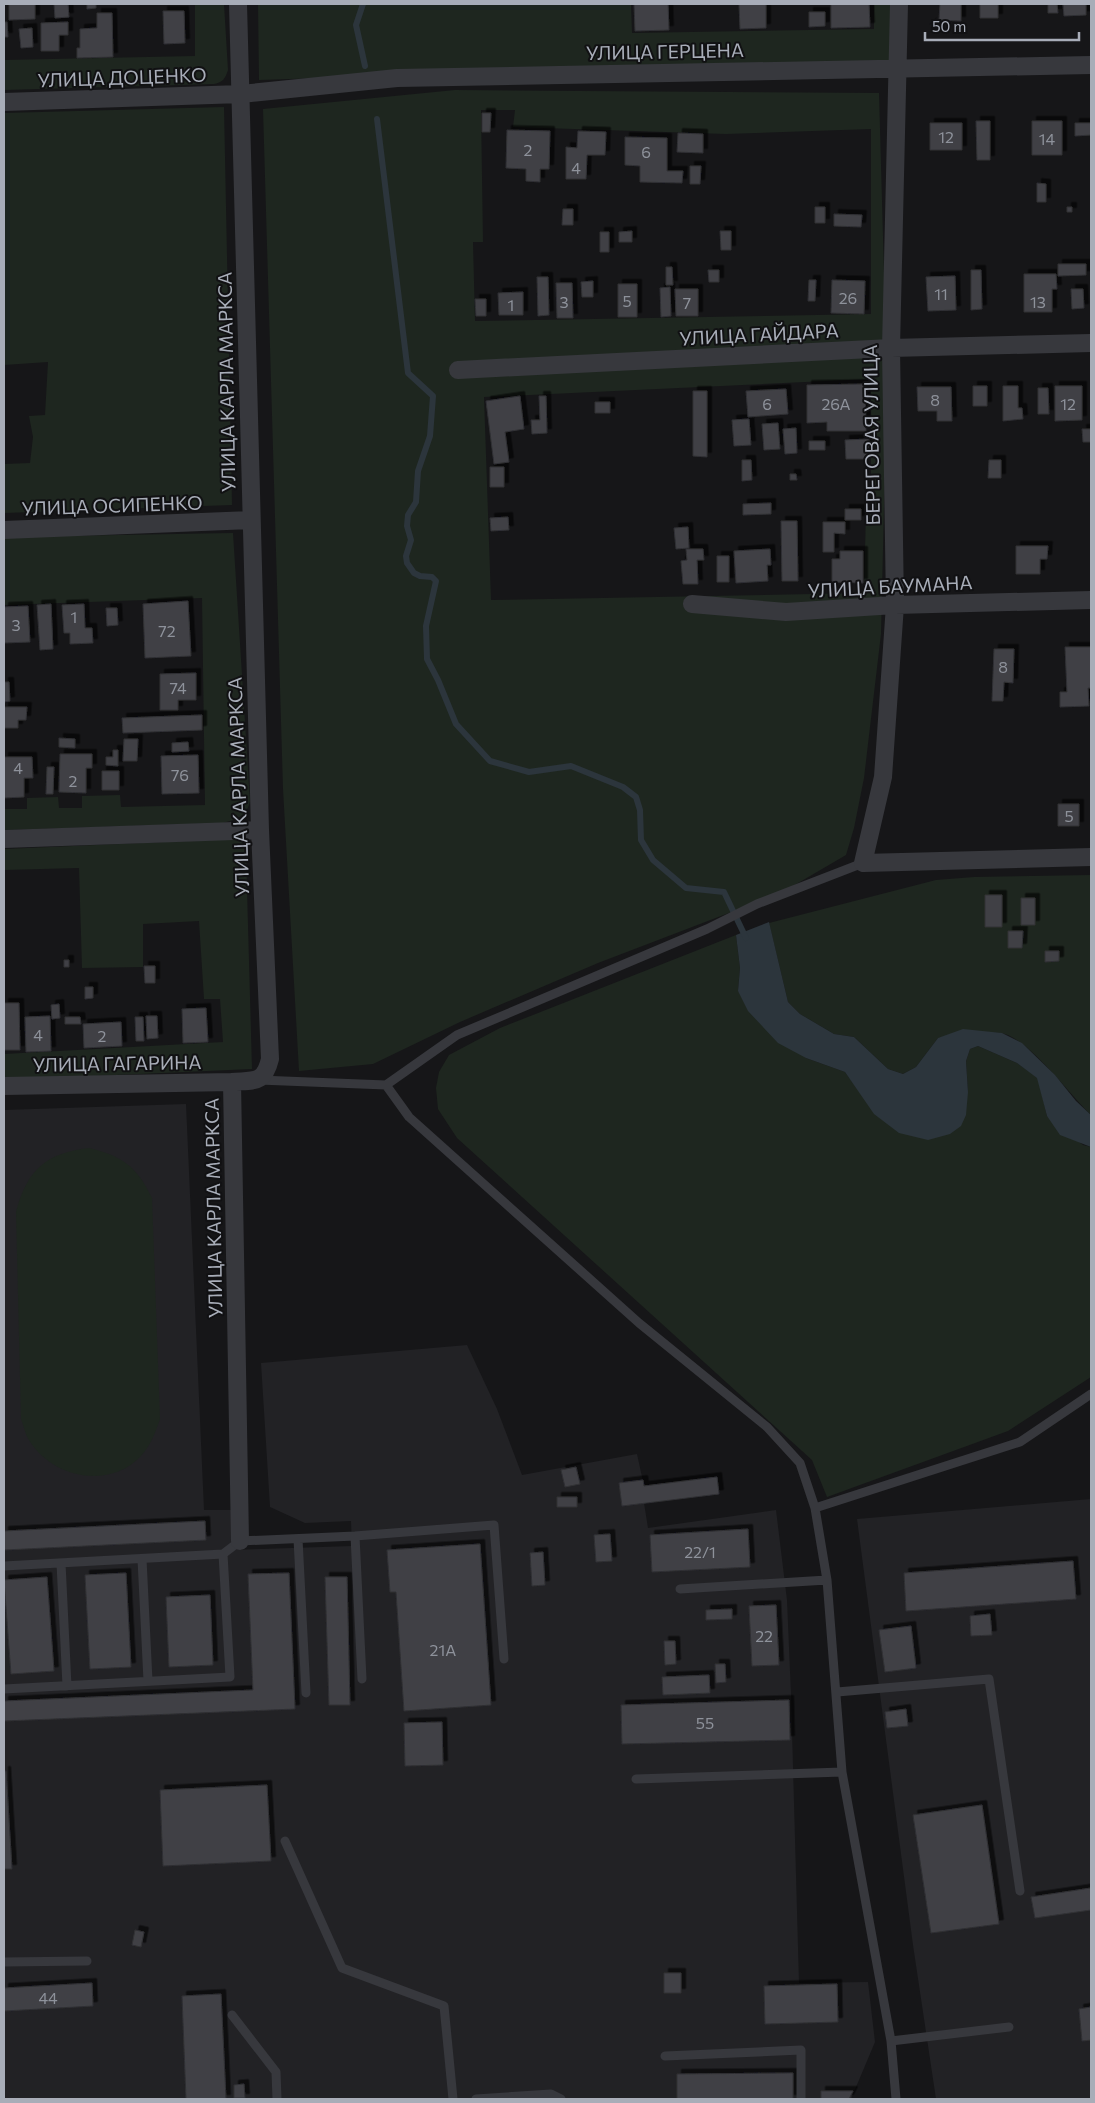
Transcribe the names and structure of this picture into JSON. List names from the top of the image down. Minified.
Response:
{"streets":{"street":["УЛИЦА ГЕРЦЕНА","УЛИЦА ДОЦЕНКО","УЛИЦА ГАЙДАРА","УЛИЦА КАРЛА МАРКСА","БЕРЕГОВАЯ УЛИЦА","УЛИЦА ОСИПЕНКО","УЛИЦА БАУМАНА","УЛИЦА ГАГАРИНА"]},"crossings":[["УЛИЦА ГЕРЦЕНА","УЛИЦА ДОЦЕНКО"],["УЛИЦА ГЕРЦЕНА","УЛИЦА КАРЛА МАРКСА"],["УЛИЦА ГЕРЦЕНА","БЕРЕГОВАЯ УЛИЦА"],["УЛИЦА ДОЦЕНКО","УЛИЦА КАРЛА МАРКСА"],["УЛИЦА ГАЙДАРА","БЕРЕГОВАЯ УЛИЦА"],["УЛИЦА КАРЛА МАРКСА","УЛИЦА ОСИПЕНКО"],["УЛИЦА КАРЛА МАРКСА","УЛИЦА ГАГАРИНА"],["БЕРЕГОВАЯ УЛИЦА","УЛИЦА БАУМАНА"]],"house_numbers":["12","14","2","6","4","11","26","5","3","13","7","1","8","6","26А","12","1","3","72","8","74","4","76","2","5","4","2","22/1","22","21А","55","44"],"scale_bar":"50 m"}
